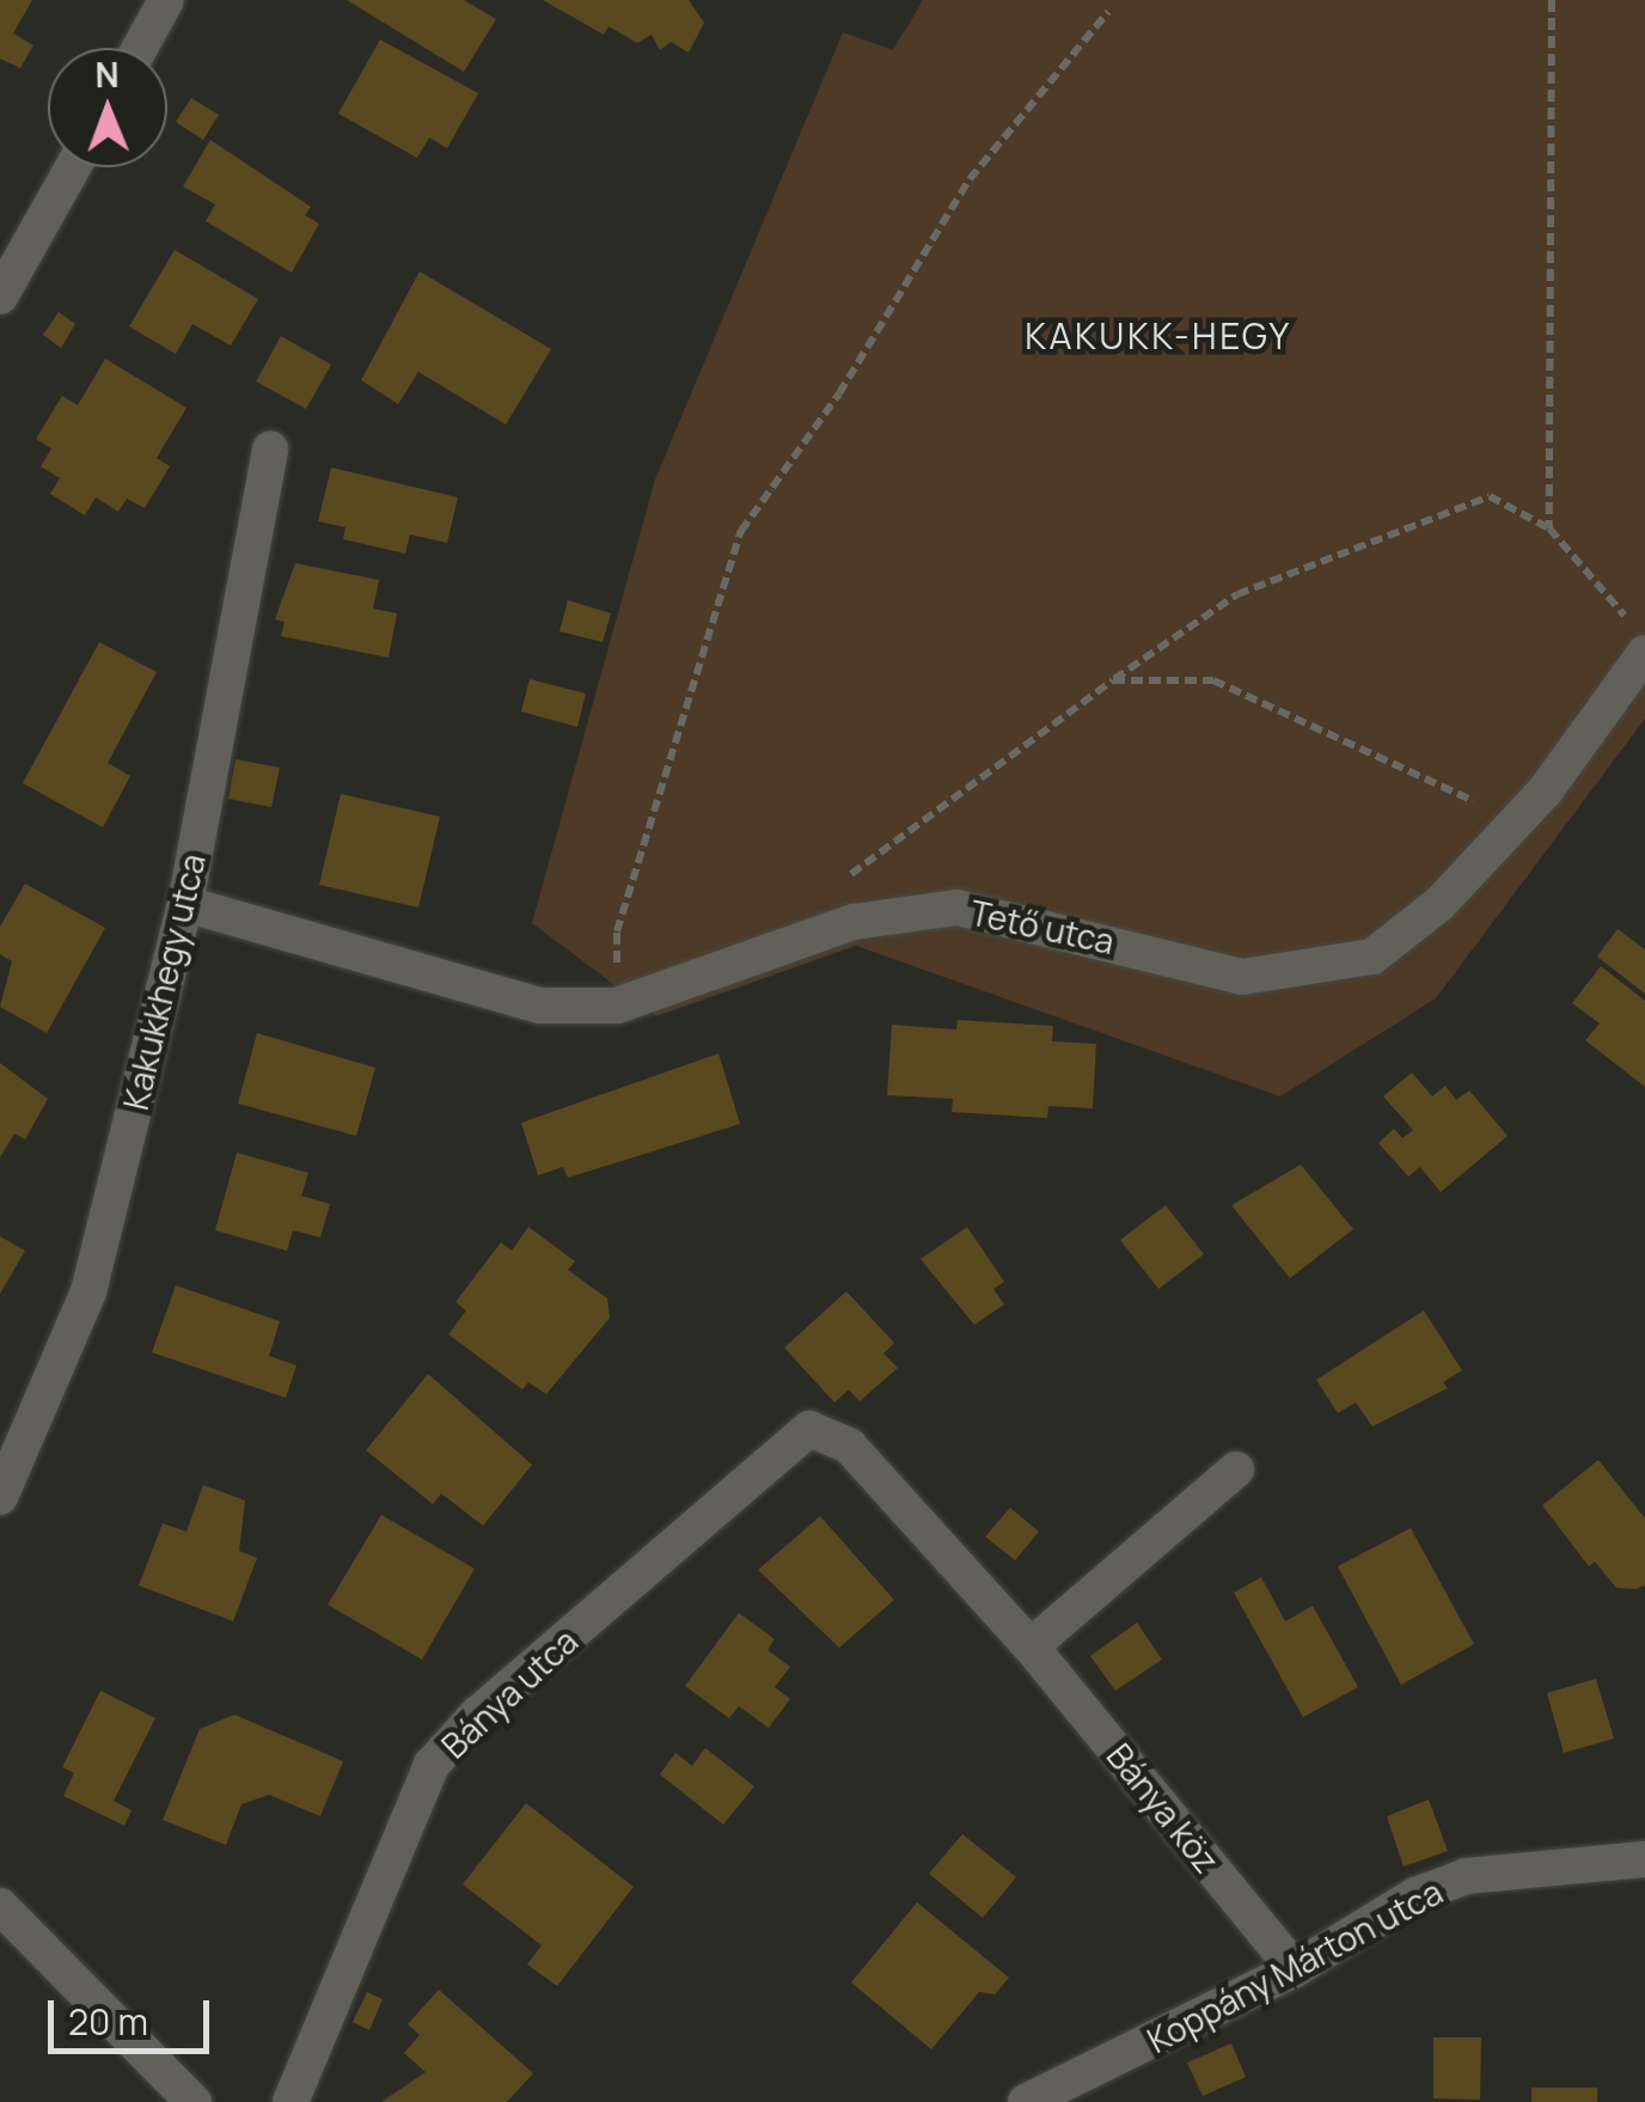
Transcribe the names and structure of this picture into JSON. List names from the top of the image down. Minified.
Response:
{"streets":{"street":["Tető utca","Kakukkhegy utca","Bánya utca","Bánya köz","Koppány Márton utca"]},"crossings":[["Tető utca","Kakukkhegy utca"],["Bánya utca","Bánya köz"],["Bánya köz","Koppány Márton utca"]],"districts":["KAKUKK-HEGY"],"scale_bar":"20 m","north":"top"}
